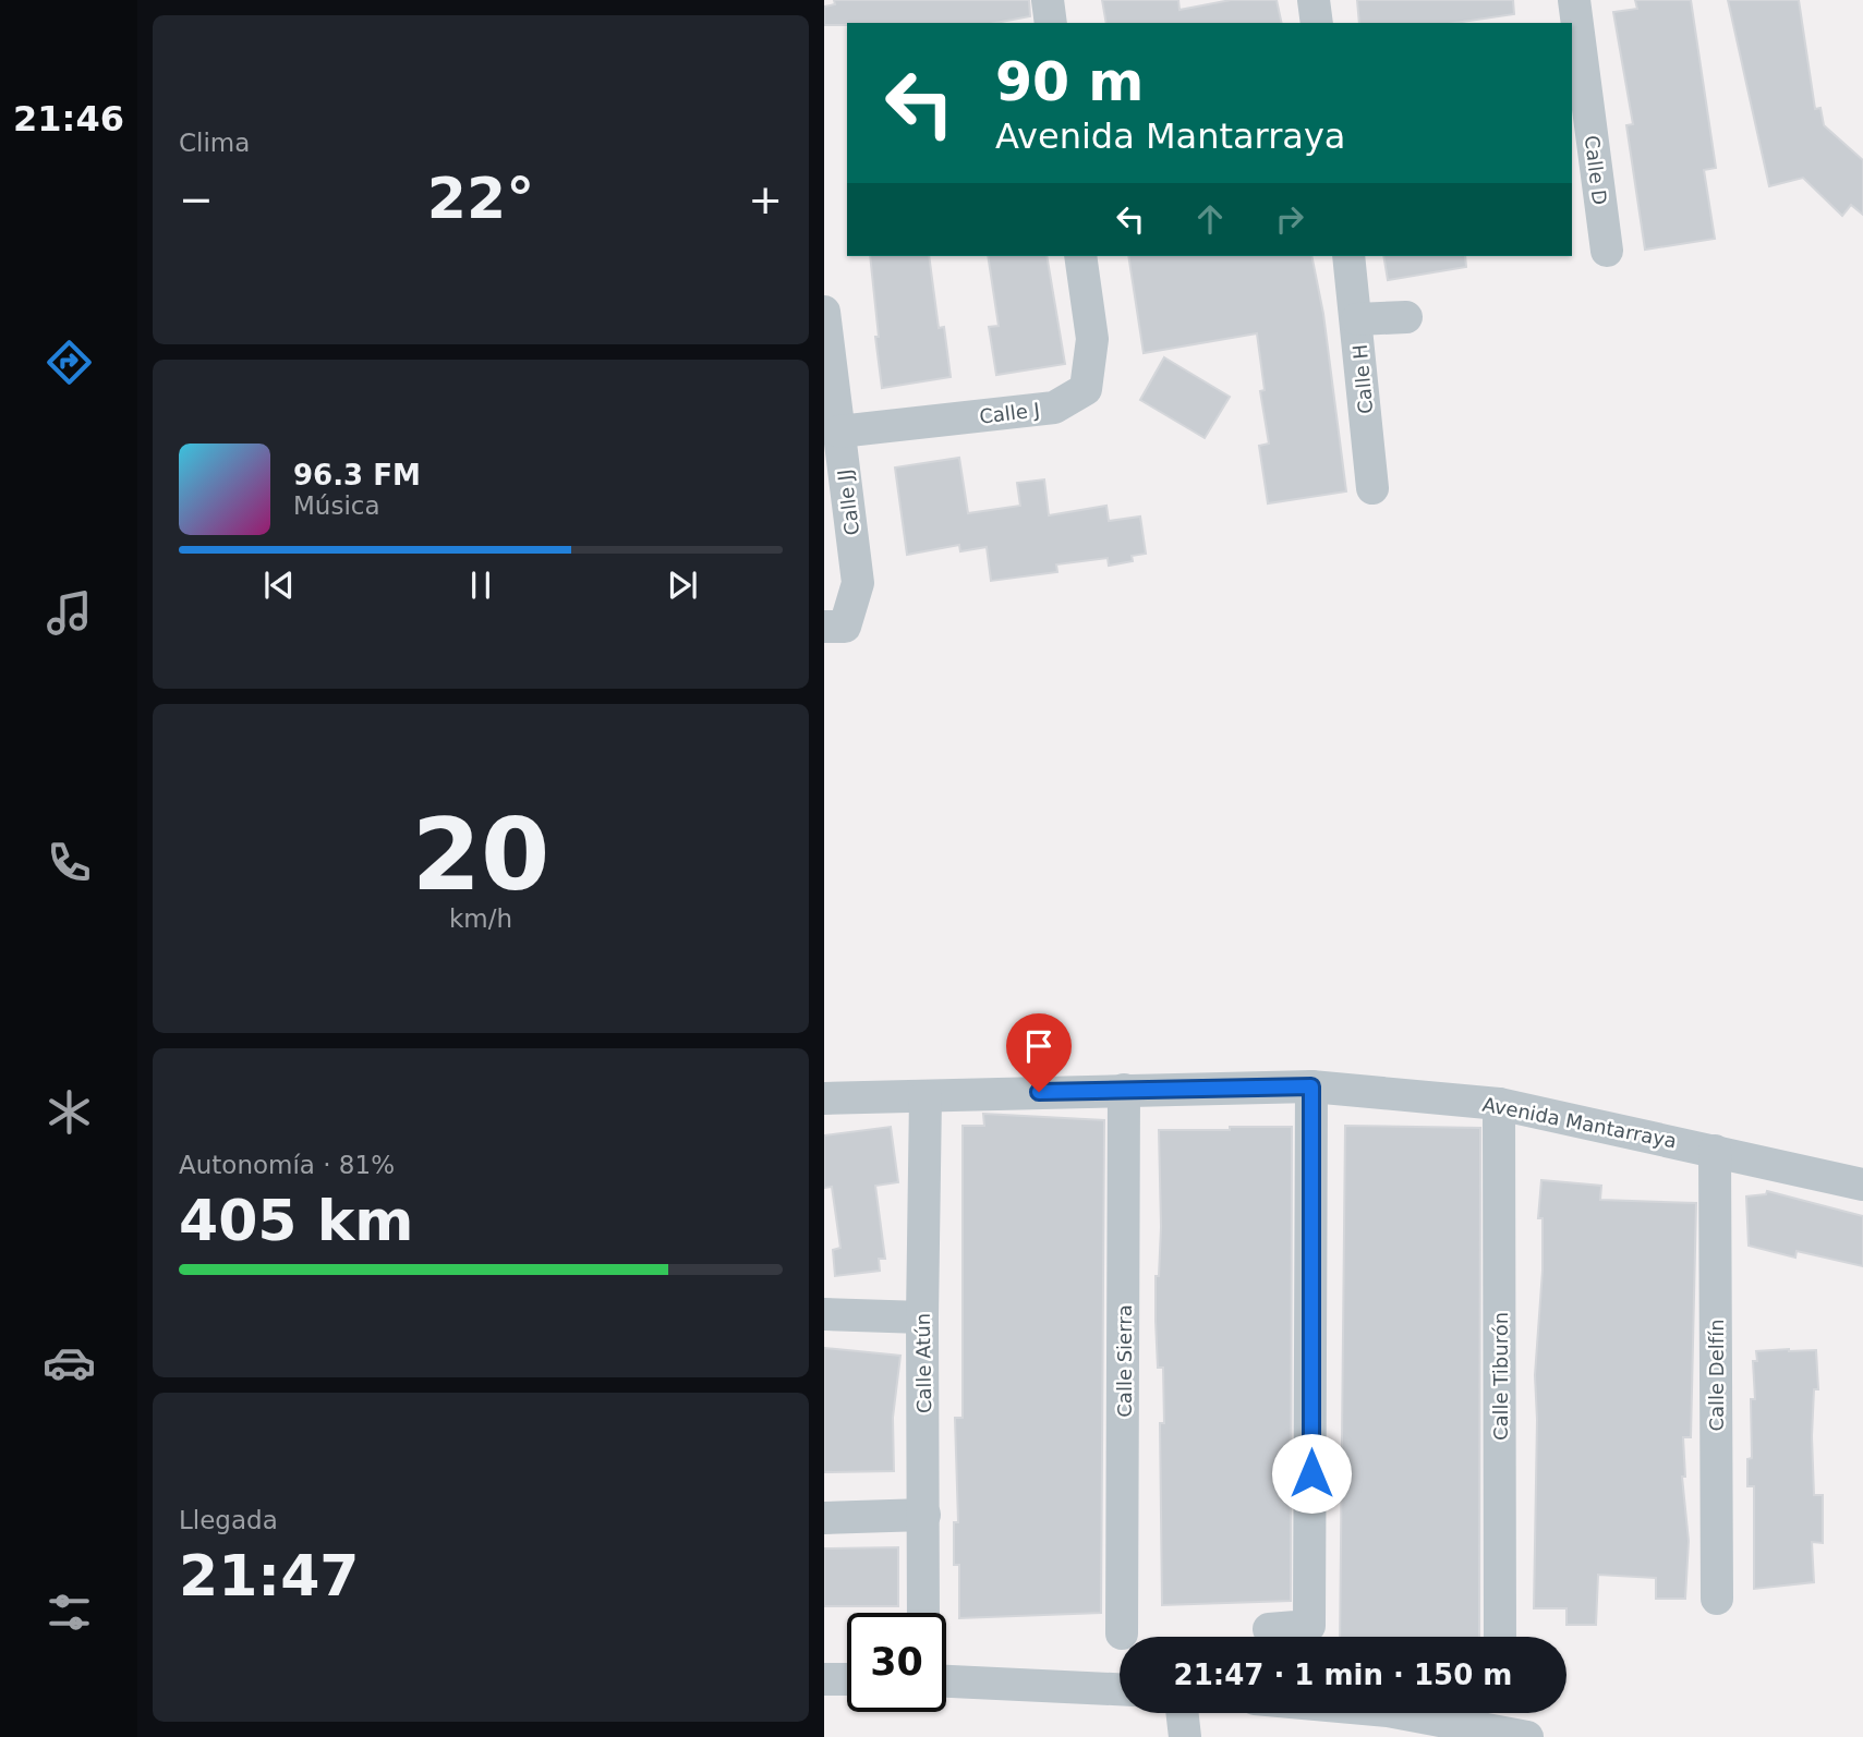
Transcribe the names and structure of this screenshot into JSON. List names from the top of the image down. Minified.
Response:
{"streets":{"street":["Calle D","Calle H","Calle J","Calle JJ","Avenida Mantarraya","Calle Sierra","Calle Atún","Calle Delfín","Calle Tiburón"]},"crossings":[["Calle J","Calle JJ"],["Avenida Mantarraya","Calle Sierra"],["Avenida Mantarraya","Calle Atún"],["Avenida Mantarraya","Calle Delfín"],["Avenida Mantarraya","Calle Tiburón"]],"page":{"tabs":"21:46","tile":["Clima",["20","km/h"],["Autonomía · 81%","405 km"],["Llegada","21:47"]],"turn":["90 m","Avenida Mantarraya"],"heat":["−","22°","+"],"song":["96.3 FM","Música"],"limit":"30","trip":"21:47 · 1 min · 150 m"}}
